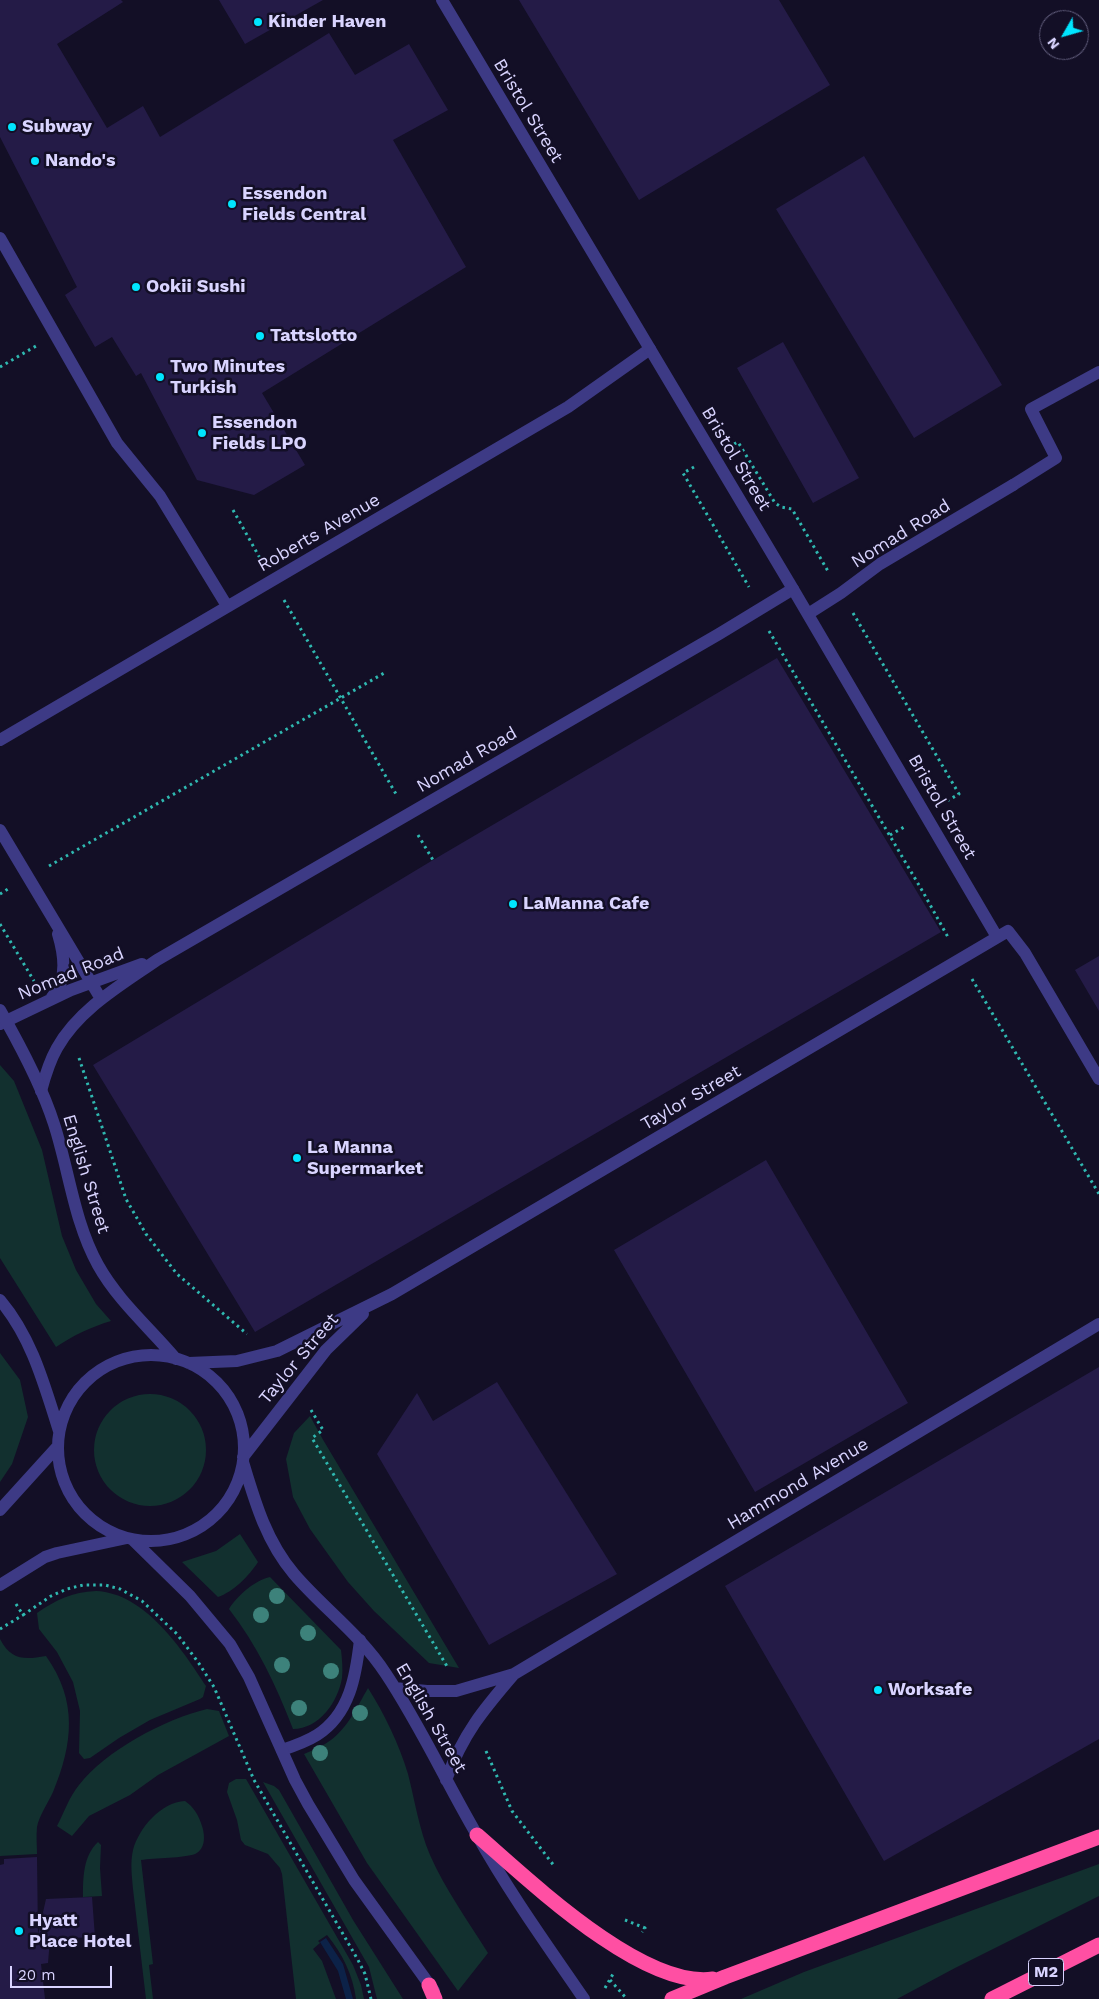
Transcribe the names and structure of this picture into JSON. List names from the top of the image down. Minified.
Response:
{"streets":{"highway":["M2"],"street":["Bristol Street","Roberts Avenue","Nomad Road","Taylor Street","English Street","Hammond Avenue"]},"crossings":[["Bristol Street","Roberts Avenue"],["Bristol Street","Nomad Road"],["Bristol Street","Taylor Street"],["Nomad Road","English Street"],["Taylor Street","English Street"],["English Street","Hammond Avenue"]],"places":["Kinder Haven","Subway","Nando's","Essendon Fields Central","Ookii Sushi","Tattslotto","Two Minutes Turkish","Essendon Fields LPO","LaManna Cafe","La Manna Supermarket","Worksafe","Hyatt Place Hotel"],"scale_bar":"20 m","north":"bottom left"}
